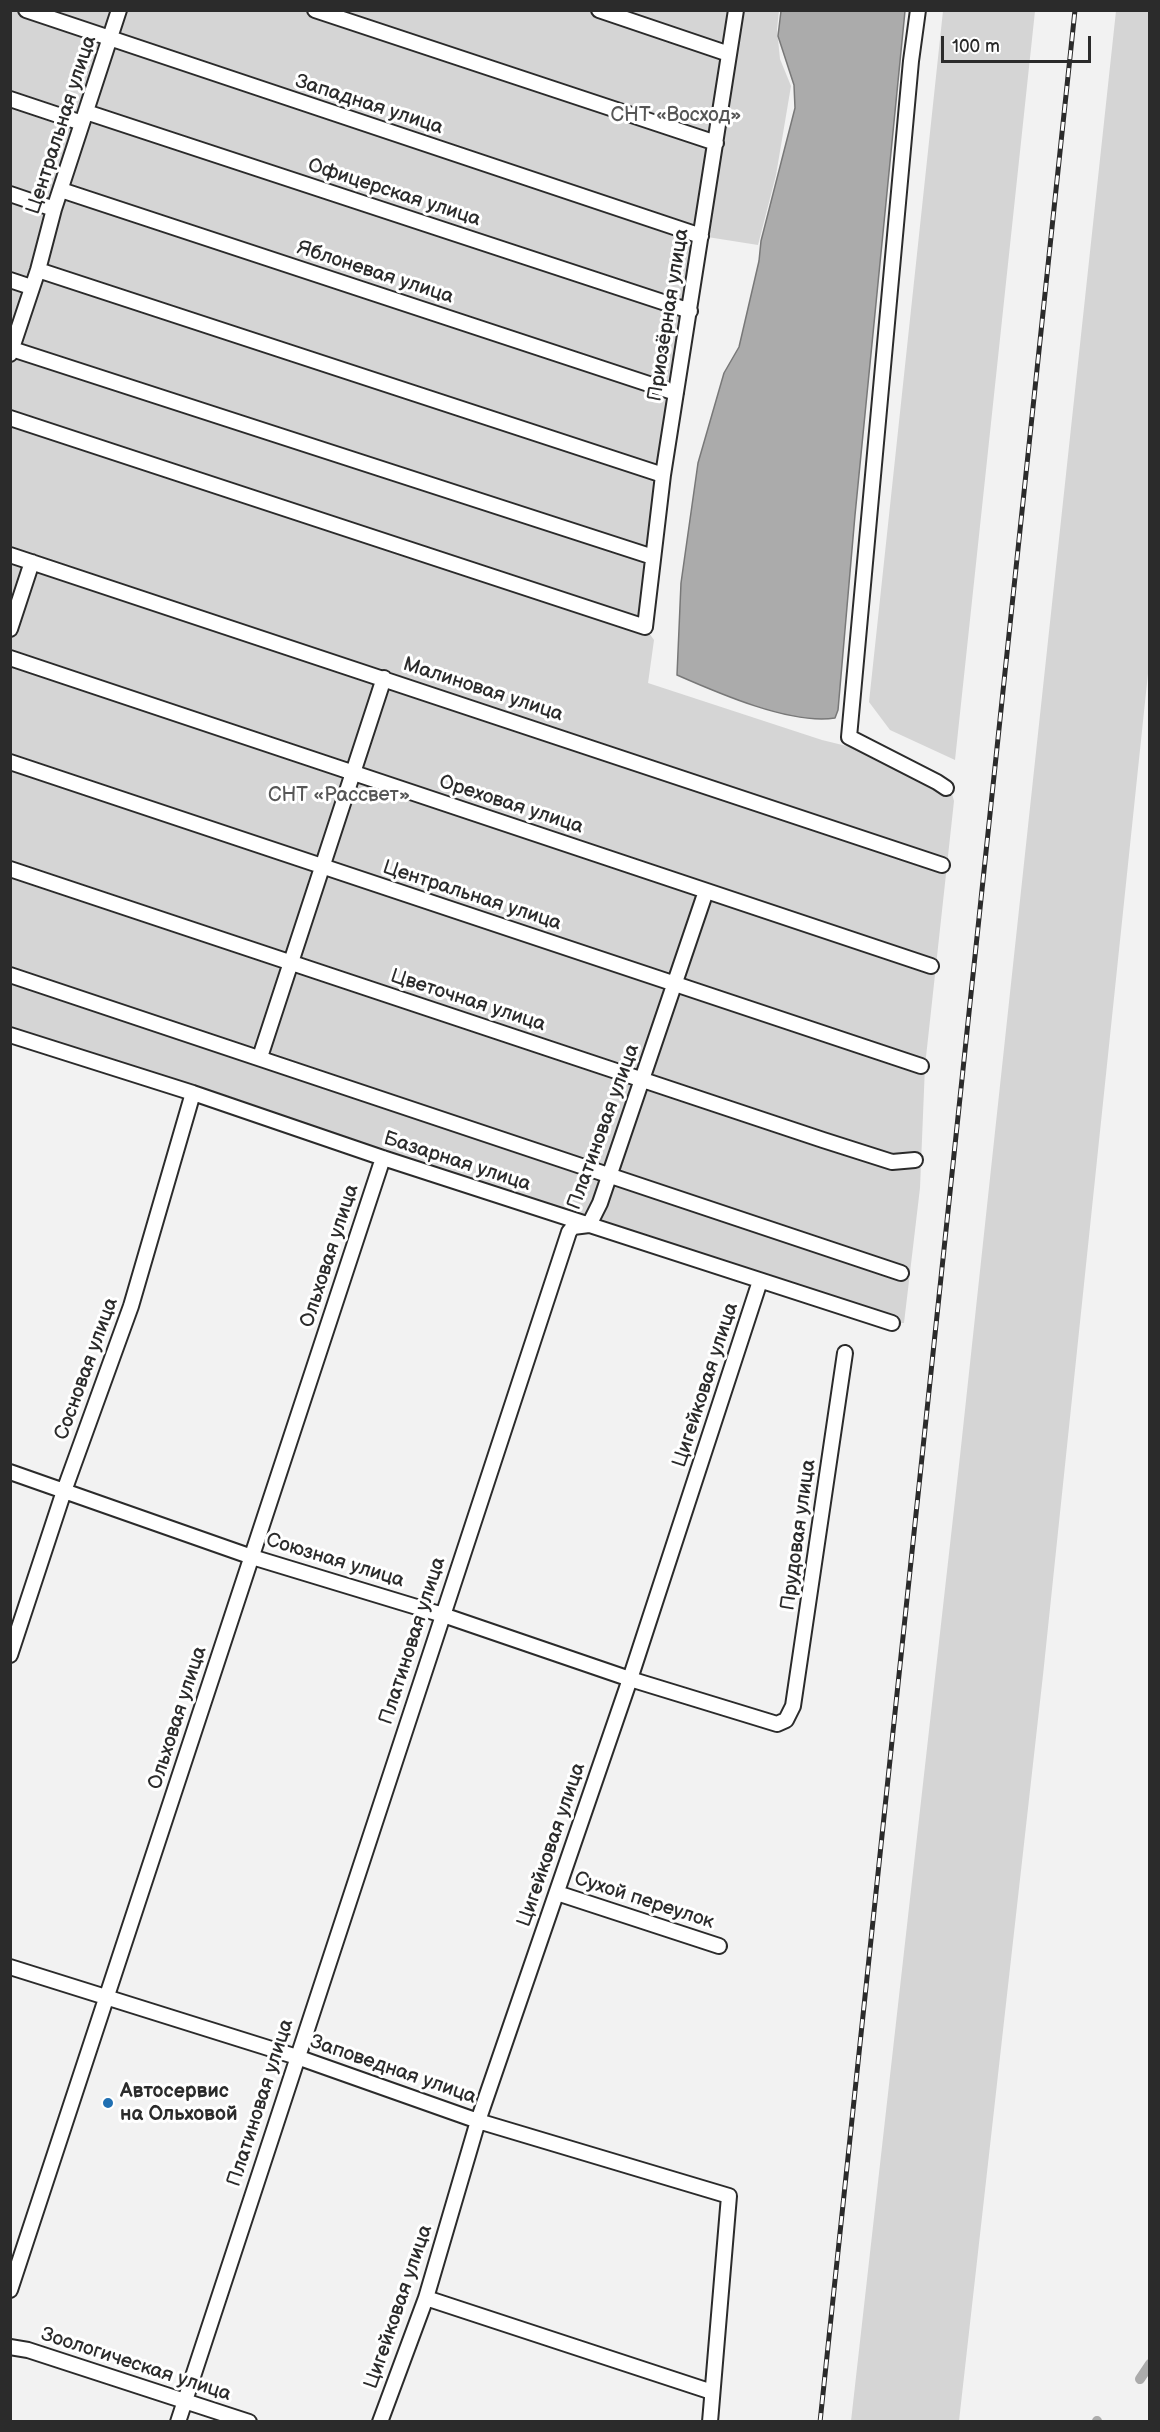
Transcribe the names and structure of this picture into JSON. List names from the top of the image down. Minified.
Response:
{"streets":{"street":["Западная улица","Центральная улица","Офицерская улица","Яблоневая улица","Приозёрная улица","Малиновая улица","Ореховая улица","Цветочная улица","Платиновая улица","Базарная улица","Ольховая улица","Сосновая улица","Цигейковая улица","Прудовая улица","Союзная улица","Сухой переулок","Заповедная улица","Зоологическая улица"]},"crossings":[["Западная улица","Центральная улица"],["Западная улица","Приозёрная улица"],["Центральная улица","Офицерская улица"],["Центральная улица","Яблоневая улица"],["Центральная улица","Платиновая улица"],["Офицерская улица","Приозёрная улица"],["Яблоневая улица","Приозёрная улица"],["Ореховая улица","Платиновая улица"],["Цветочная улица","Платиновая улица"],["Платиновая улица","Базарная улица"],["Платиновая улица","Союзная улица"],["Платиновая улица","Заповедная улица"],["Платиновая улица","Зоологическая улица"],["Базарная улица","Ольховая улица"],["Базарная улица","Сосновая улица"],["Базарная улица","Цигейковая улица"],["Ольховая улица","Союзная улица"],["Ольховая улица","Заповедная улица"],["Сосновая улица","Союзная улица"],["Цигейковая улица","Союзная улица"],["Цигейковая улица","Сухой переулок"],["Цигейковая улица","Заповедная улица"],["Прудовая улица","Союзная улица"]],"parks":["СНТ «Восход»","СНТ «Рассвет»"],"places":["Автосервис на Ольховой"],"scale_bar":"100 m"}
